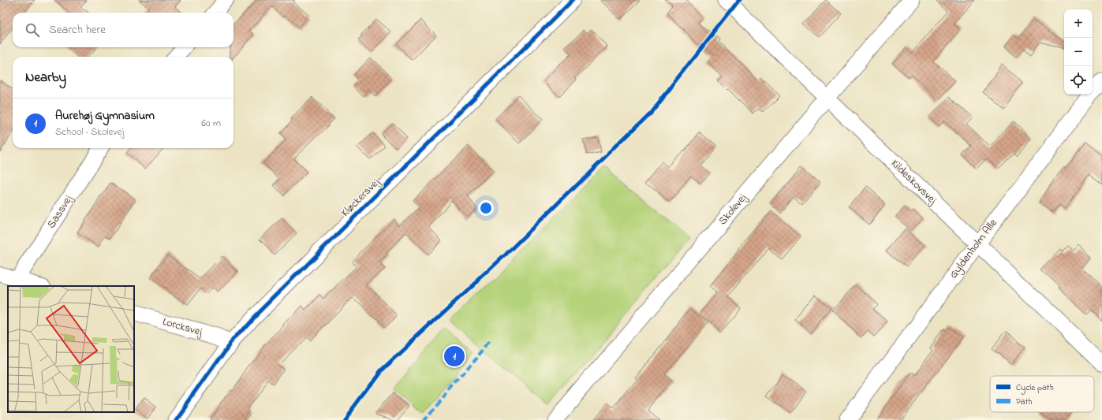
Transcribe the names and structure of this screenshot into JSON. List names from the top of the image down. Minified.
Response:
{"streets":{"street":["Kildeskovsvej","Kløckersvej","Skolevej","Sassvej","Gyldenholm Alle","Lorcksvej"]},"crossings":[["Kildeskovsvej","Skolevej"],["Kildeskovsvej","Gyldenholm Alle"],["Kløckersvej","Lorcksvej"]],"legend":["Cycle path","Path"],"page":{"map_buttons":["+","−"],"search":"Search here","heading":"Nearby","list":[{"mark":"1","name":"Aurehøj Gymnasium","note":"School · Skolevej","value":"60 m"}],"pins":"1"}}
